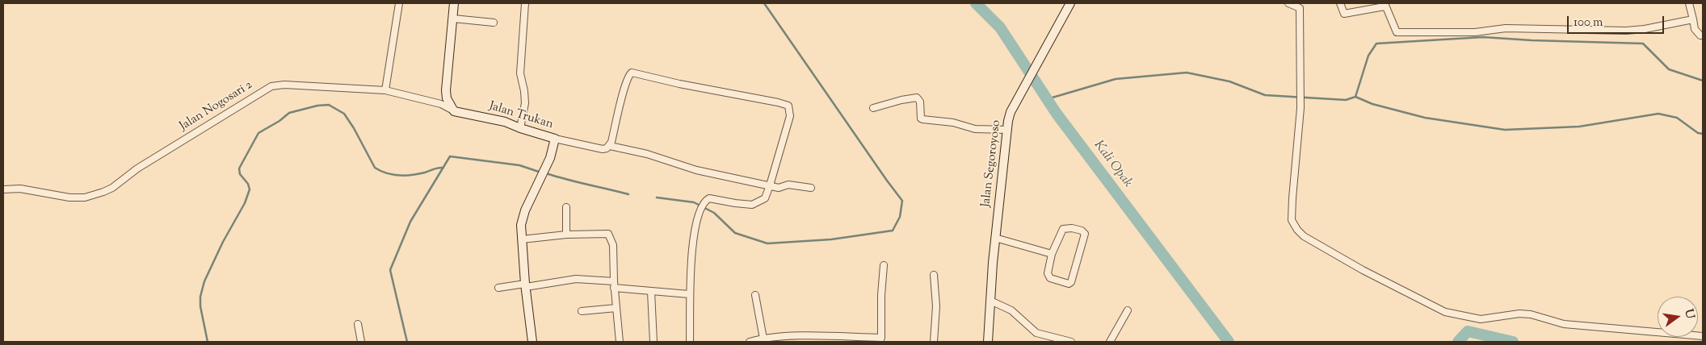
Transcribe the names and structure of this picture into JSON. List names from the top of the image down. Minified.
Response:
{"streets":{"street":["Jalan Nogosari 2","Jalan Trukan","Jalan Segoroyoso"]},"crossings":[["Jalan Nogosari 2","Jalan Trukan"]],"water":["Kali Opak"],"scale_bar":"100 m","north":"right"}
